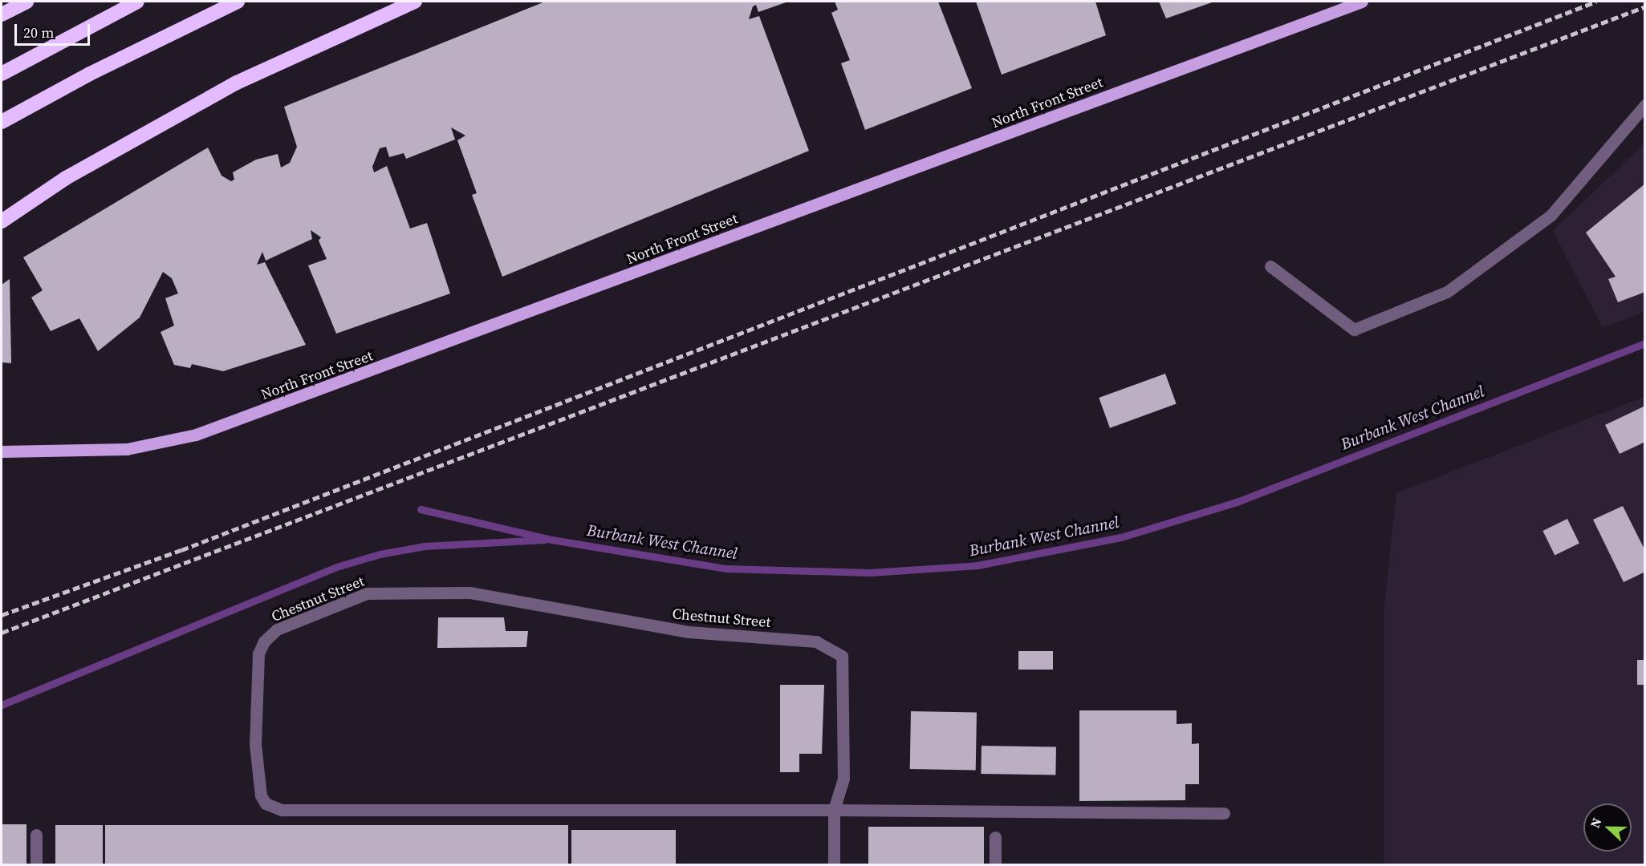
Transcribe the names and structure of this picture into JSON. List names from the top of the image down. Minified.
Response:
{"streets":{"main road":["North Front Street"],"street":["Chestnut Street"]},"water":["Burbank West Channel"],"scale_bar":"20 m","north":"left"}
